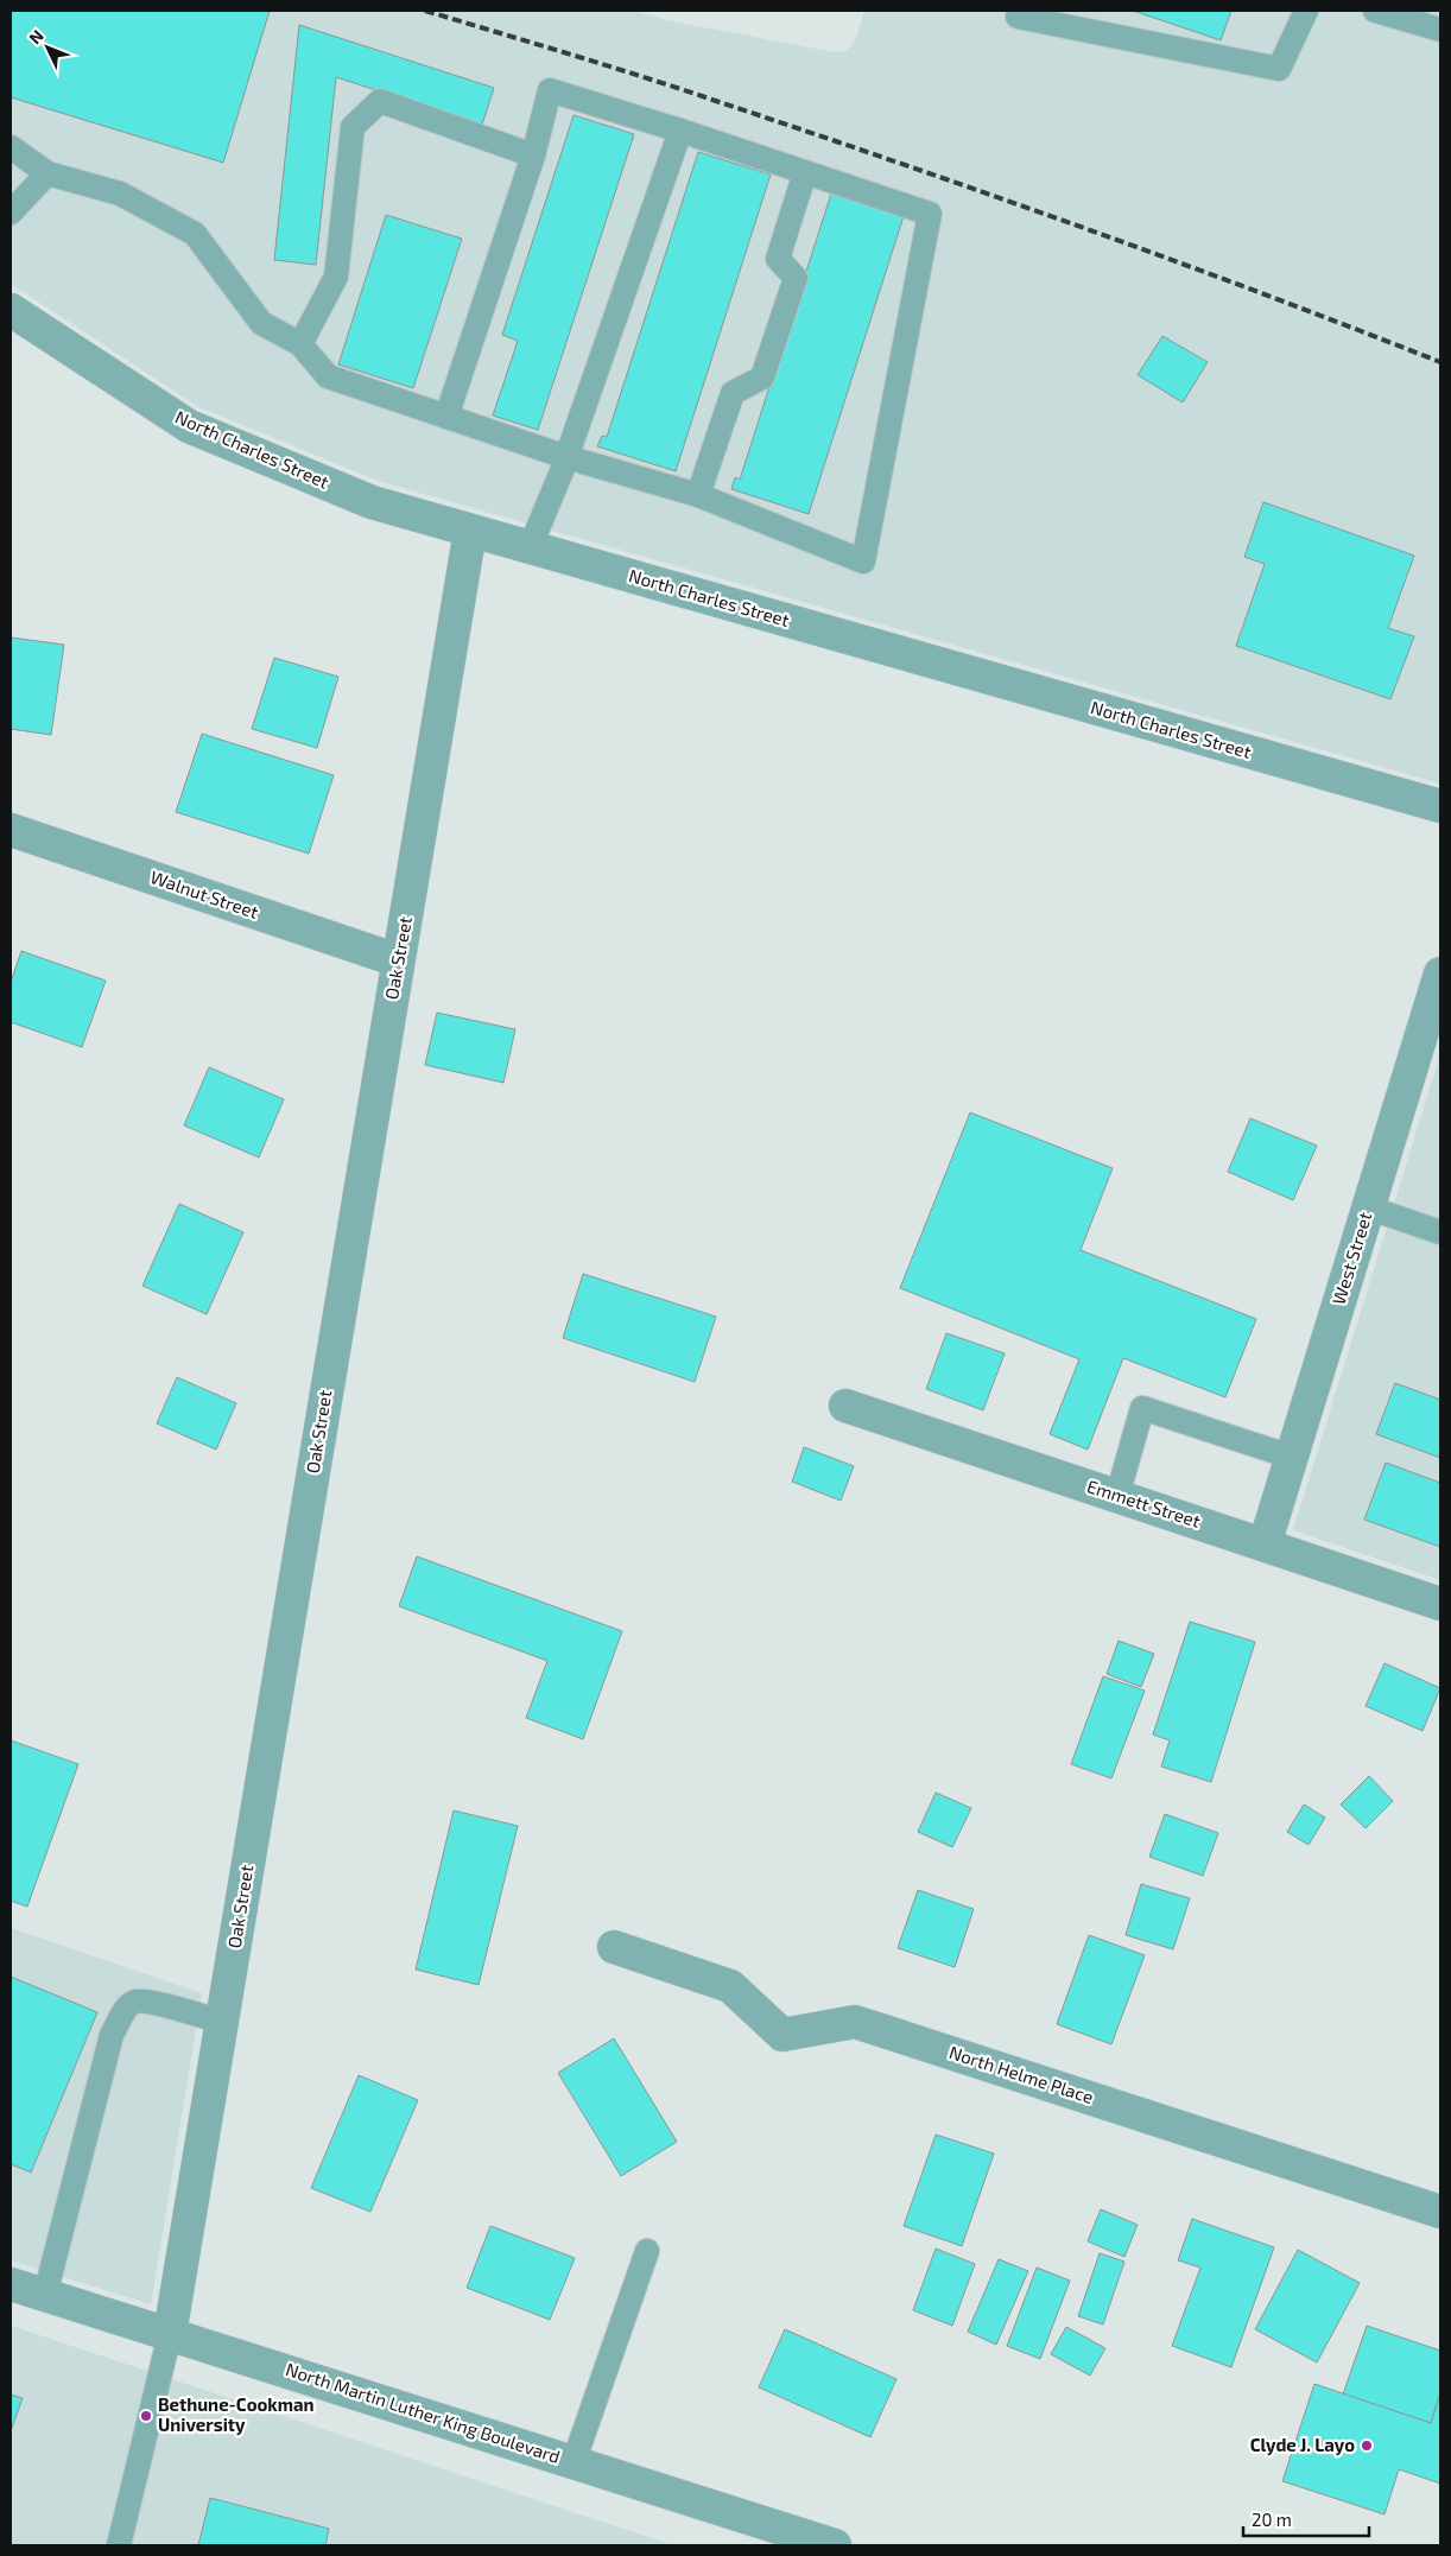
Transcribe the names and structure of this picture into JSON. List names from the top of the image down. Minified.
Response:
{"streets":{"street":["North Charles Street","Walnut Street","Oak Street","West Street","Emmett Street","North Helme Place","North Martin Luther King Boulevard"]},"crossings":[["North Charles Street","Oak Street"],["Walnut Street","Oak Street"],["Oak Street","North Martin Luther King Boulevard"],["West Street","Emmett Street"]],"places":["Bethune-Cookman University","Clyde J. Layo"],"scale_bar":"20 m","north":"top left"}
